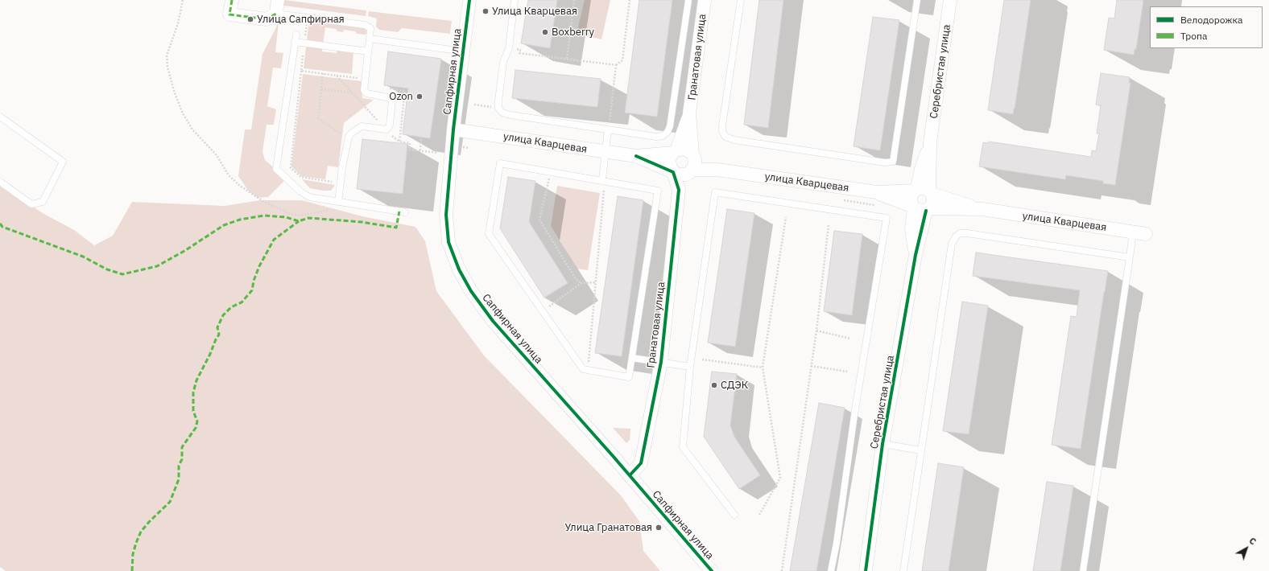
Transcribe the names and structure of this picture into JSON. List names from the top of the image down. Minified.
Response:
{"streets":{"street":["Гранатовая улица","Сапфирная улица","Серебристая улица","улица Кварцевая"]},"crossings":[["Гранатовая улица","Сапфирная улица"],["Гранатовая улица","улица Кварцевая"],["Сапфирная улица","улица Кварцевая"]],"places":["Улица Кварцевая","Улица Сапфирная","Boxberry","Ozon","СДЭК","Улица Гранатовая"],"legend":["Велодорожка","Тропа"],"north":"top right"}
